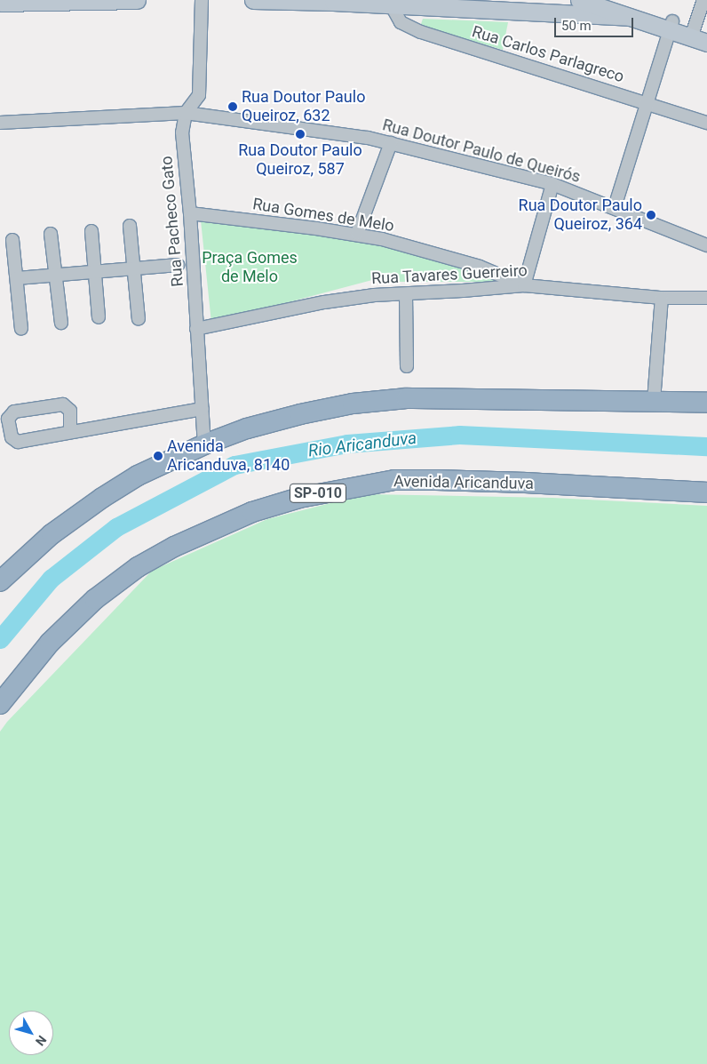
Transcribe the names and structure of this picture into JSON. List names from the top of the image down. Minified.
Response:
{"streets":{"highway":["Avenida Aricanduva","SP-010"],"street":["Rua Carlos Parlagreco","Rua Doutor Paulo de Queirós","Rua Gomes de Melo","Rua Pacheco Gato","Rua Tavares Guerreiro"]},"crossings":[["Rua Doutor Paulo de Queirós","Rua Pacheco Gato"],["Rua Gomes de Melo","Rua Pacheco Gato"],["Rua Gomes de Melo","Rua Tavares Guerreiro"],["Rua Pacheco Gato","Rua Tavares Guerreiro"]],"water":["Rio Aricanduva"],"parks":["Praça Gomes de Melo"],"places":["Rua Doutor Paulo Queiroz, 632","Rua Doutor Paulo Queiroz, 587","Rua Doutor Paulo Queiroz, 364","Avenida Aricanduva, 8140"],"scale_bar":"50 m","north":"bottom right"}
